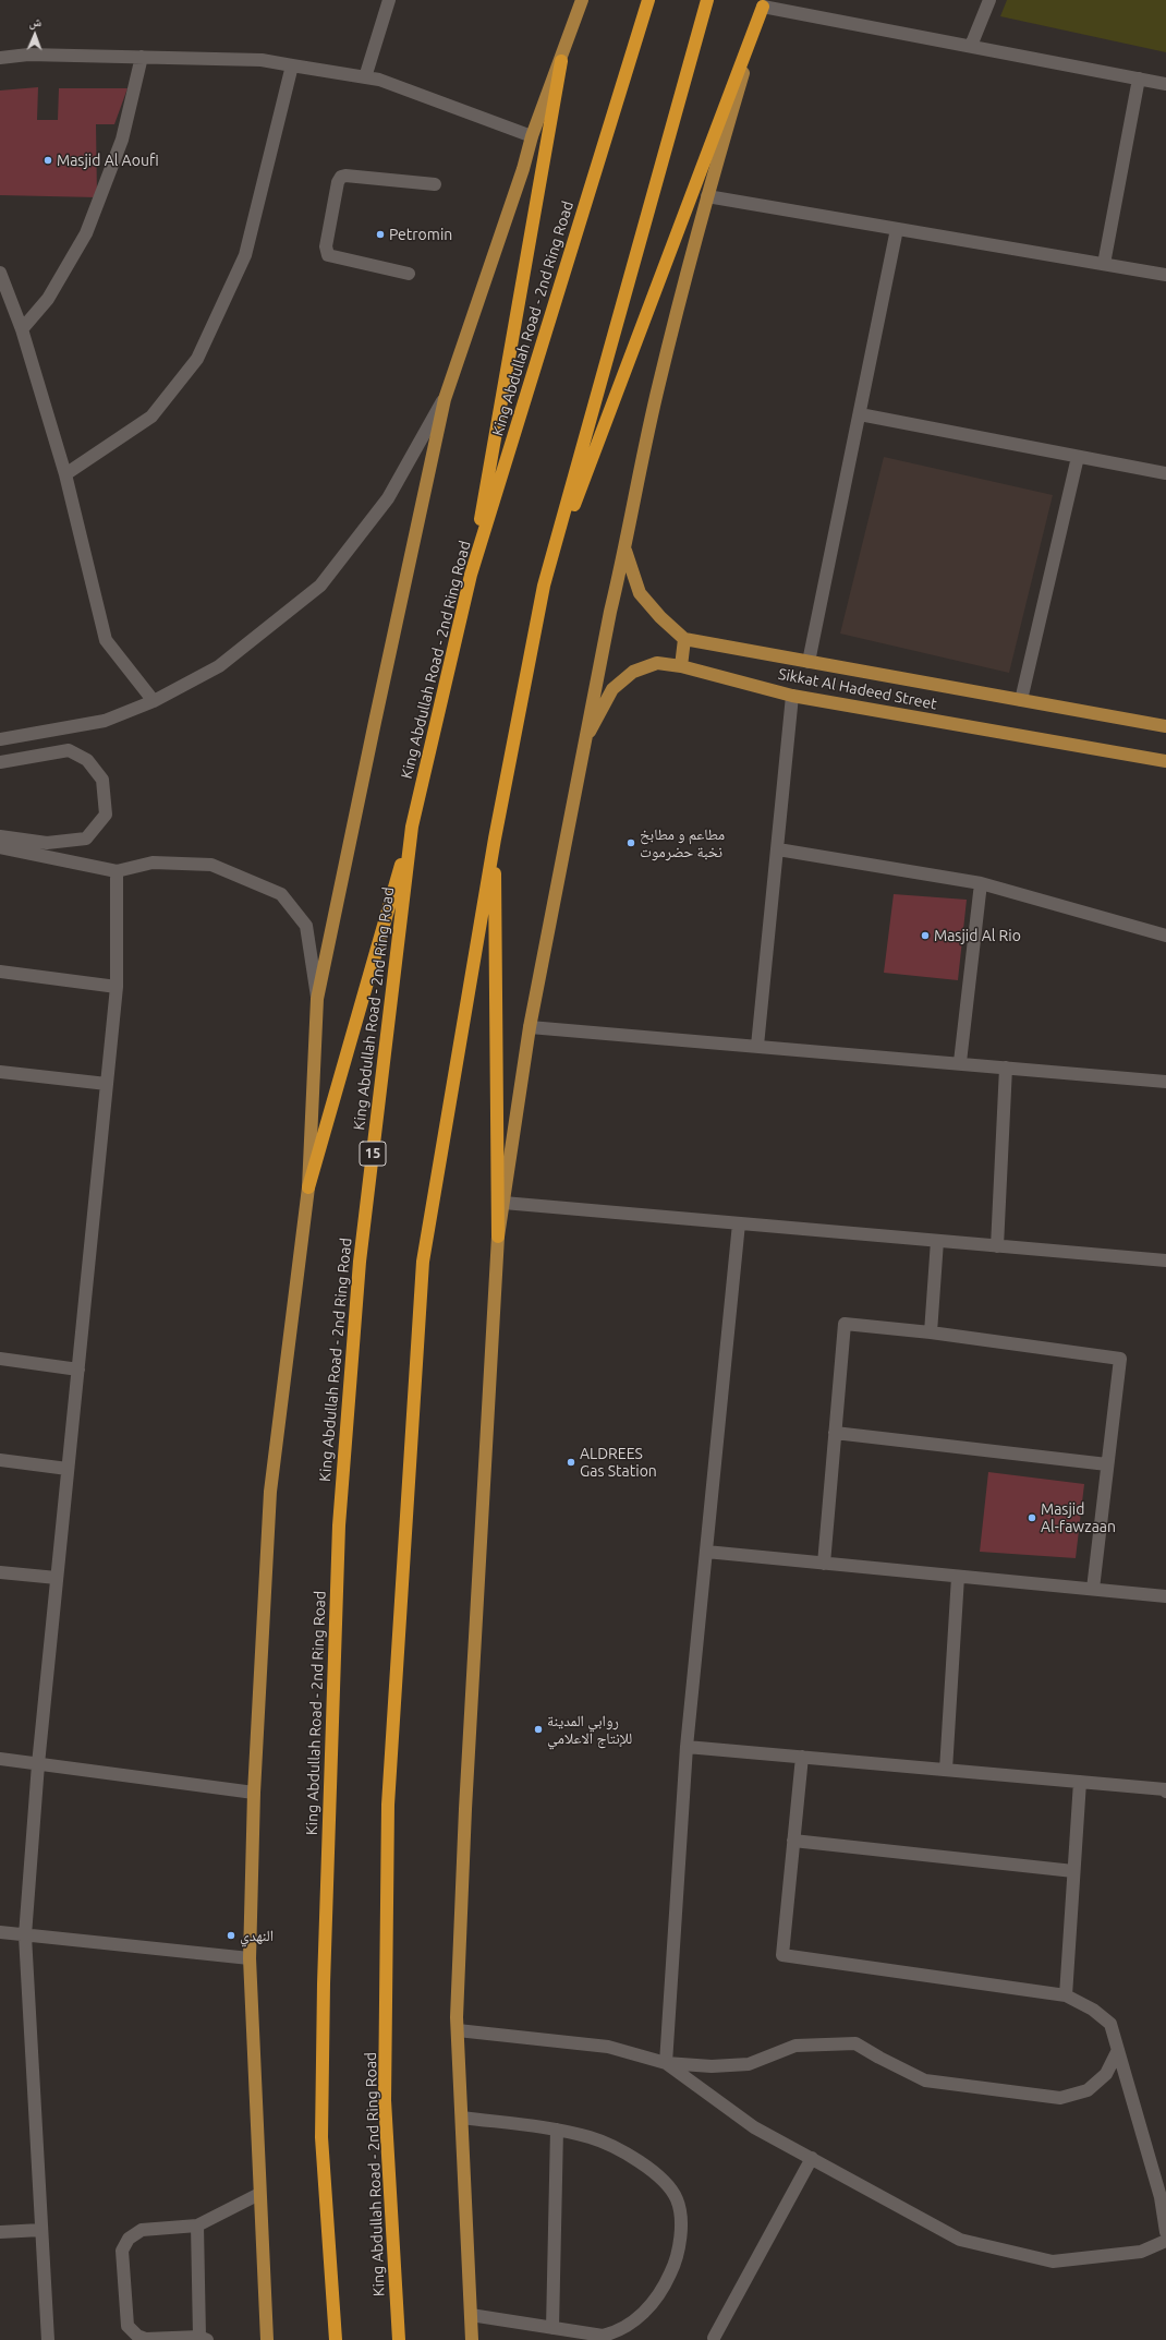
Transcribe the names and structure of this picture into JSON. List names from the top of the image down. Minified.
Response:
{"streets":{"highway":["King Abdullah Road - 2nd Ring Road","15"],"main road":["Sikkat Al Hadeed Street"]},"places":["Masjid Al Aoufi","Petromin","مطاعم و مطابخ نخبة حضرموت","Masjid Al Rio","ALDREES Gas Station","Masjid Al-fawzaan","روابي المدينة للإنتاج الاعلامي","النهدي"],"north":"top"}
